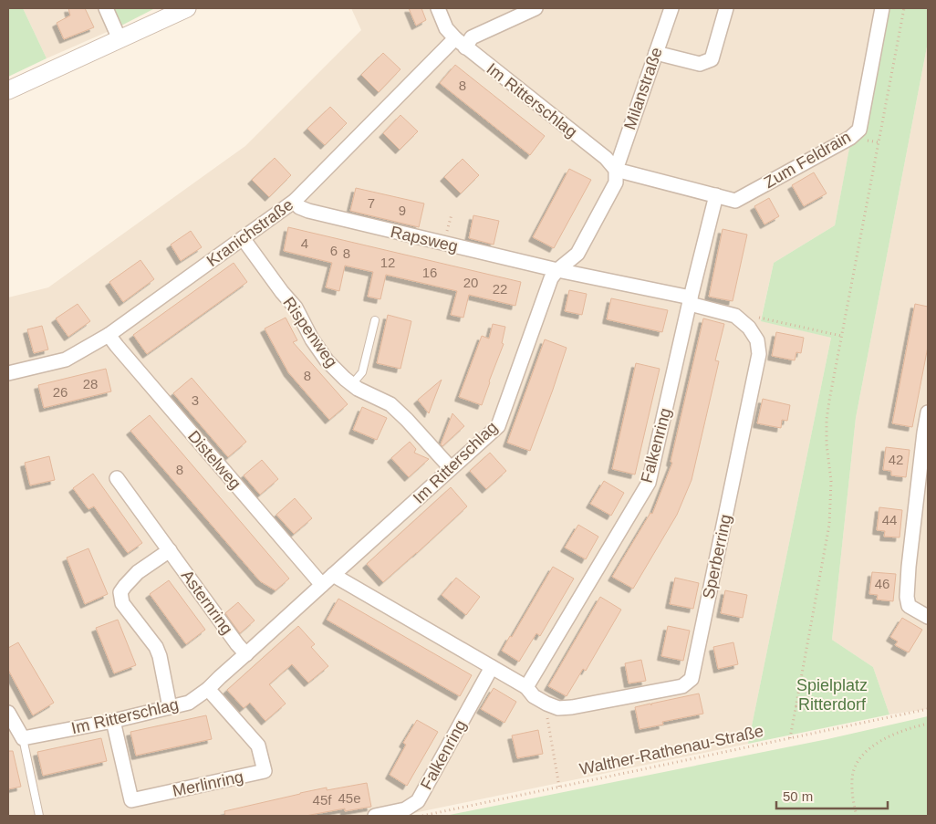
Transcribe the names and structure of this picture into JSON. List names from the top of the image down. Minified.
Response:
{"streets":{"street":["Milanstraße","Im Ritterschlag","Zum Feldrain","Kranichstraße","Rapsweg","Rispenweg","Falkenring","Distelweg","Sperberring","Asternring","Merlinring"],"path":["Walther-Rathenau-Straße"]},"crossings":[["Milanstraße","Im Ritterschlag"],["Milanstraße","Zum Feldrain"],["Im Ritterschlag","Zum Feldrain"],["Im Ritterschlag","Kranichstraße"],["Im Ritterschlag","Rapsweg"],["Im Ritterschlag","Rispenweg"],["Im Ritterschlag","Distelweg"],["Im Ritterschlag","Asternring"],["Im Ritterschlag","Merlinring"],["Zum Feldrain","Falkenring"],["Kranichstraße","Rapsweg"],["Kranichstraße","Rispenweg"],["Kranichstraße","Distelweg"],["Falkenring","Sperberring"]],"parks":["Spielplatz Ritterdorf"],"house_numbers":["8","7","9","4","6","8","12","16","20","22","8","28","26","3","42","8","44","46","45e","45f"],"scale_bar":"50 m"}
